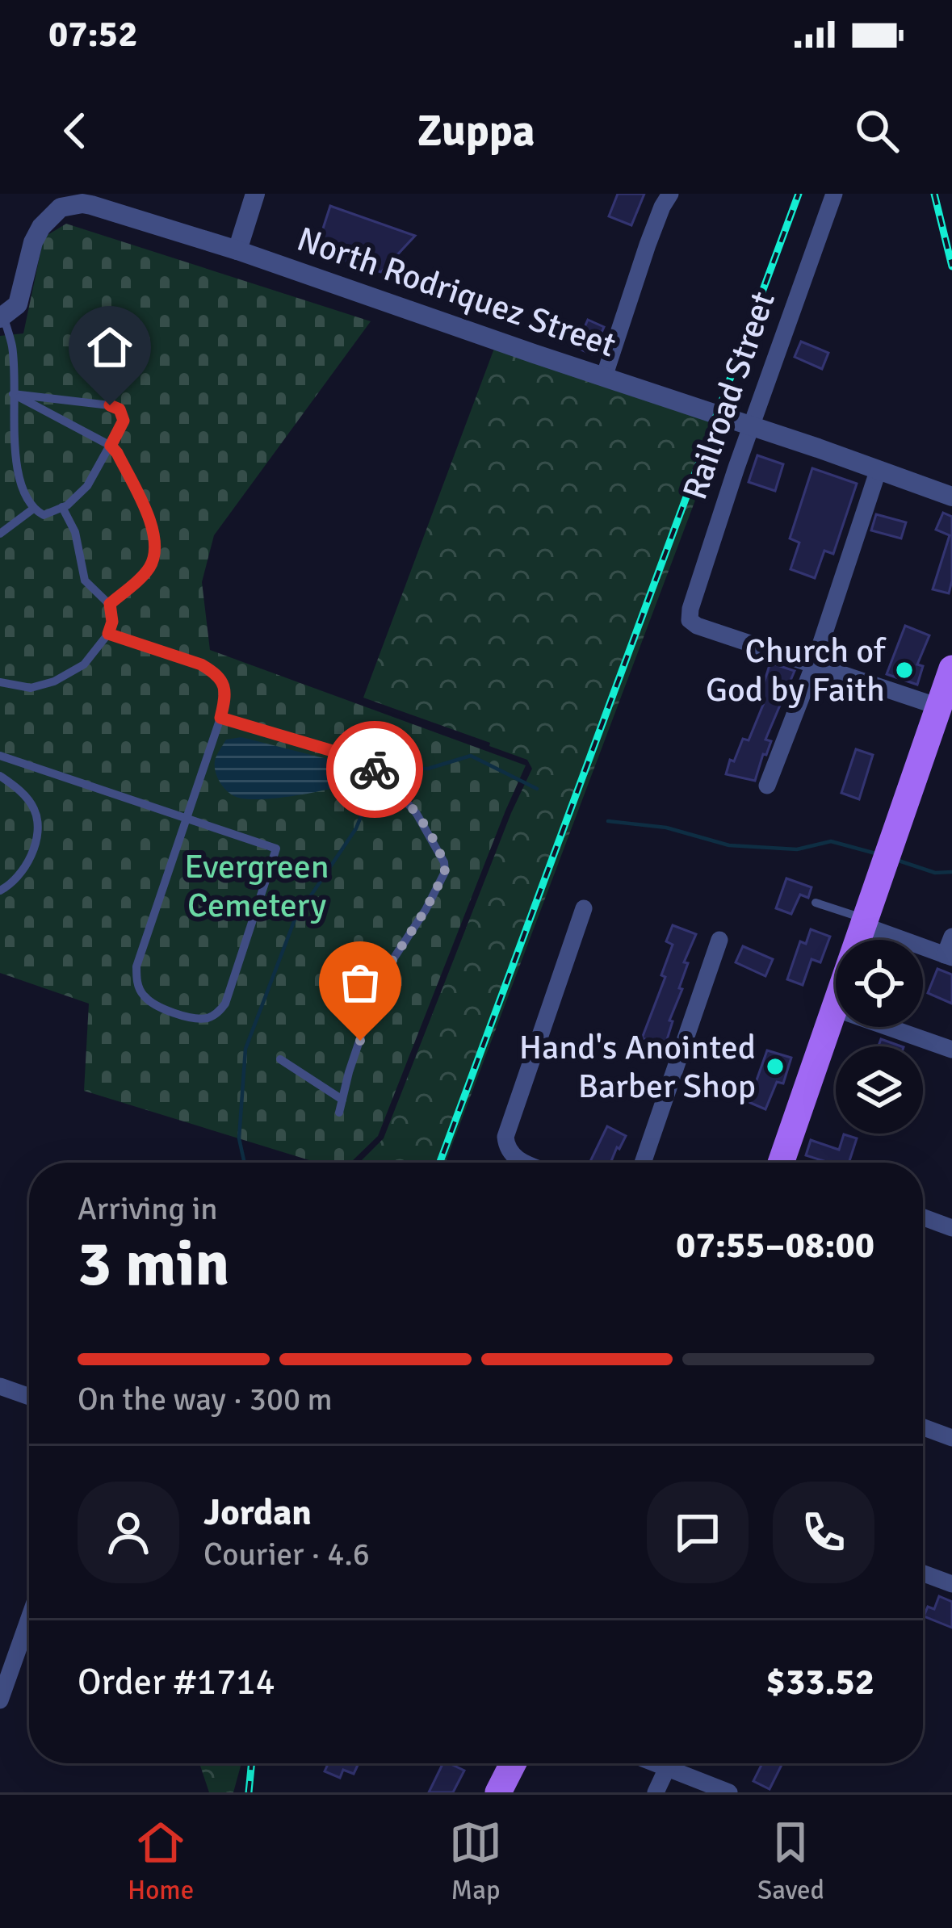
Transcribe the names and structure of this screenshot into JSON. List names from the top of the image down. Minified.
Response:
{"streets":{"street":["North Rodriquez Street","Railroad Street"]},"crossings":[["North Rodriquez Street","Railroad Street"]],"parks":["Evergreen Cemetery"],"places":["Church of God by Faith","Hand's Anointed Barber Shop"],"page":{"status":"07:52","header":"Zuppa","heading":["3 min","Arriving in","07:55–08:00"],"panel":["Jordan","Courier · 4.6","Order #1714","$33.52"],"bar":"On the way · 300 m","tabs":["Home","Map","Saved"]}}
